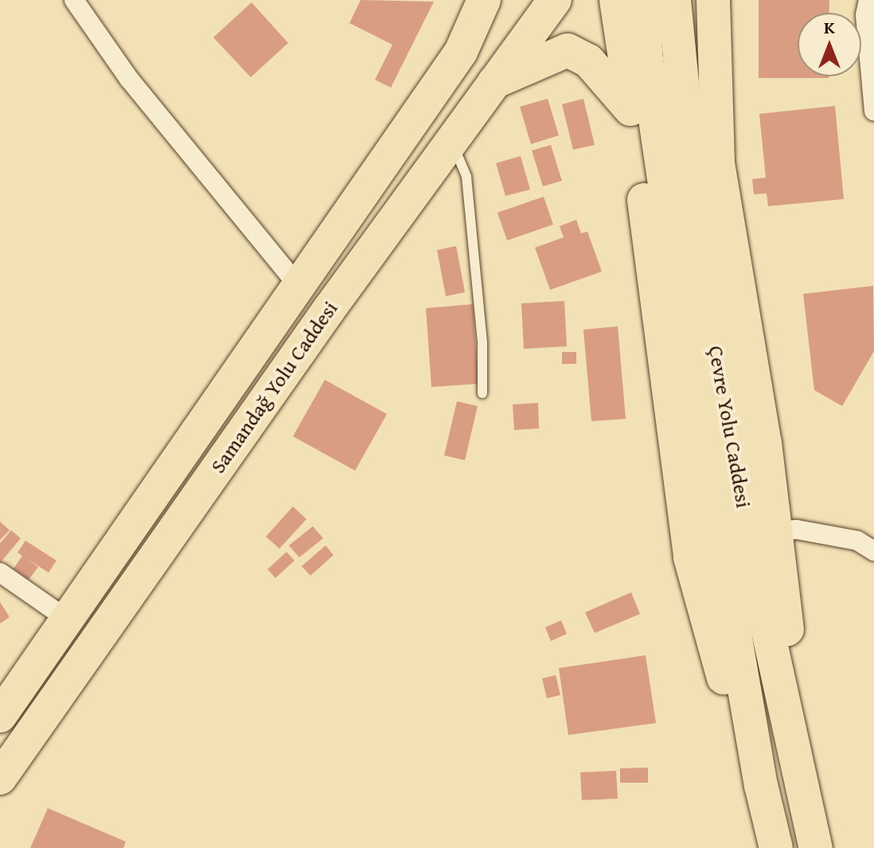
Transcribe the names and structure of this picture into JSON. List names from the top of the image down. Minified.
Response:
{"streets":{"highway":["Samandağ Yolu Caddesi","Çevre Yolu Caddesi"]},"north":"top"}
